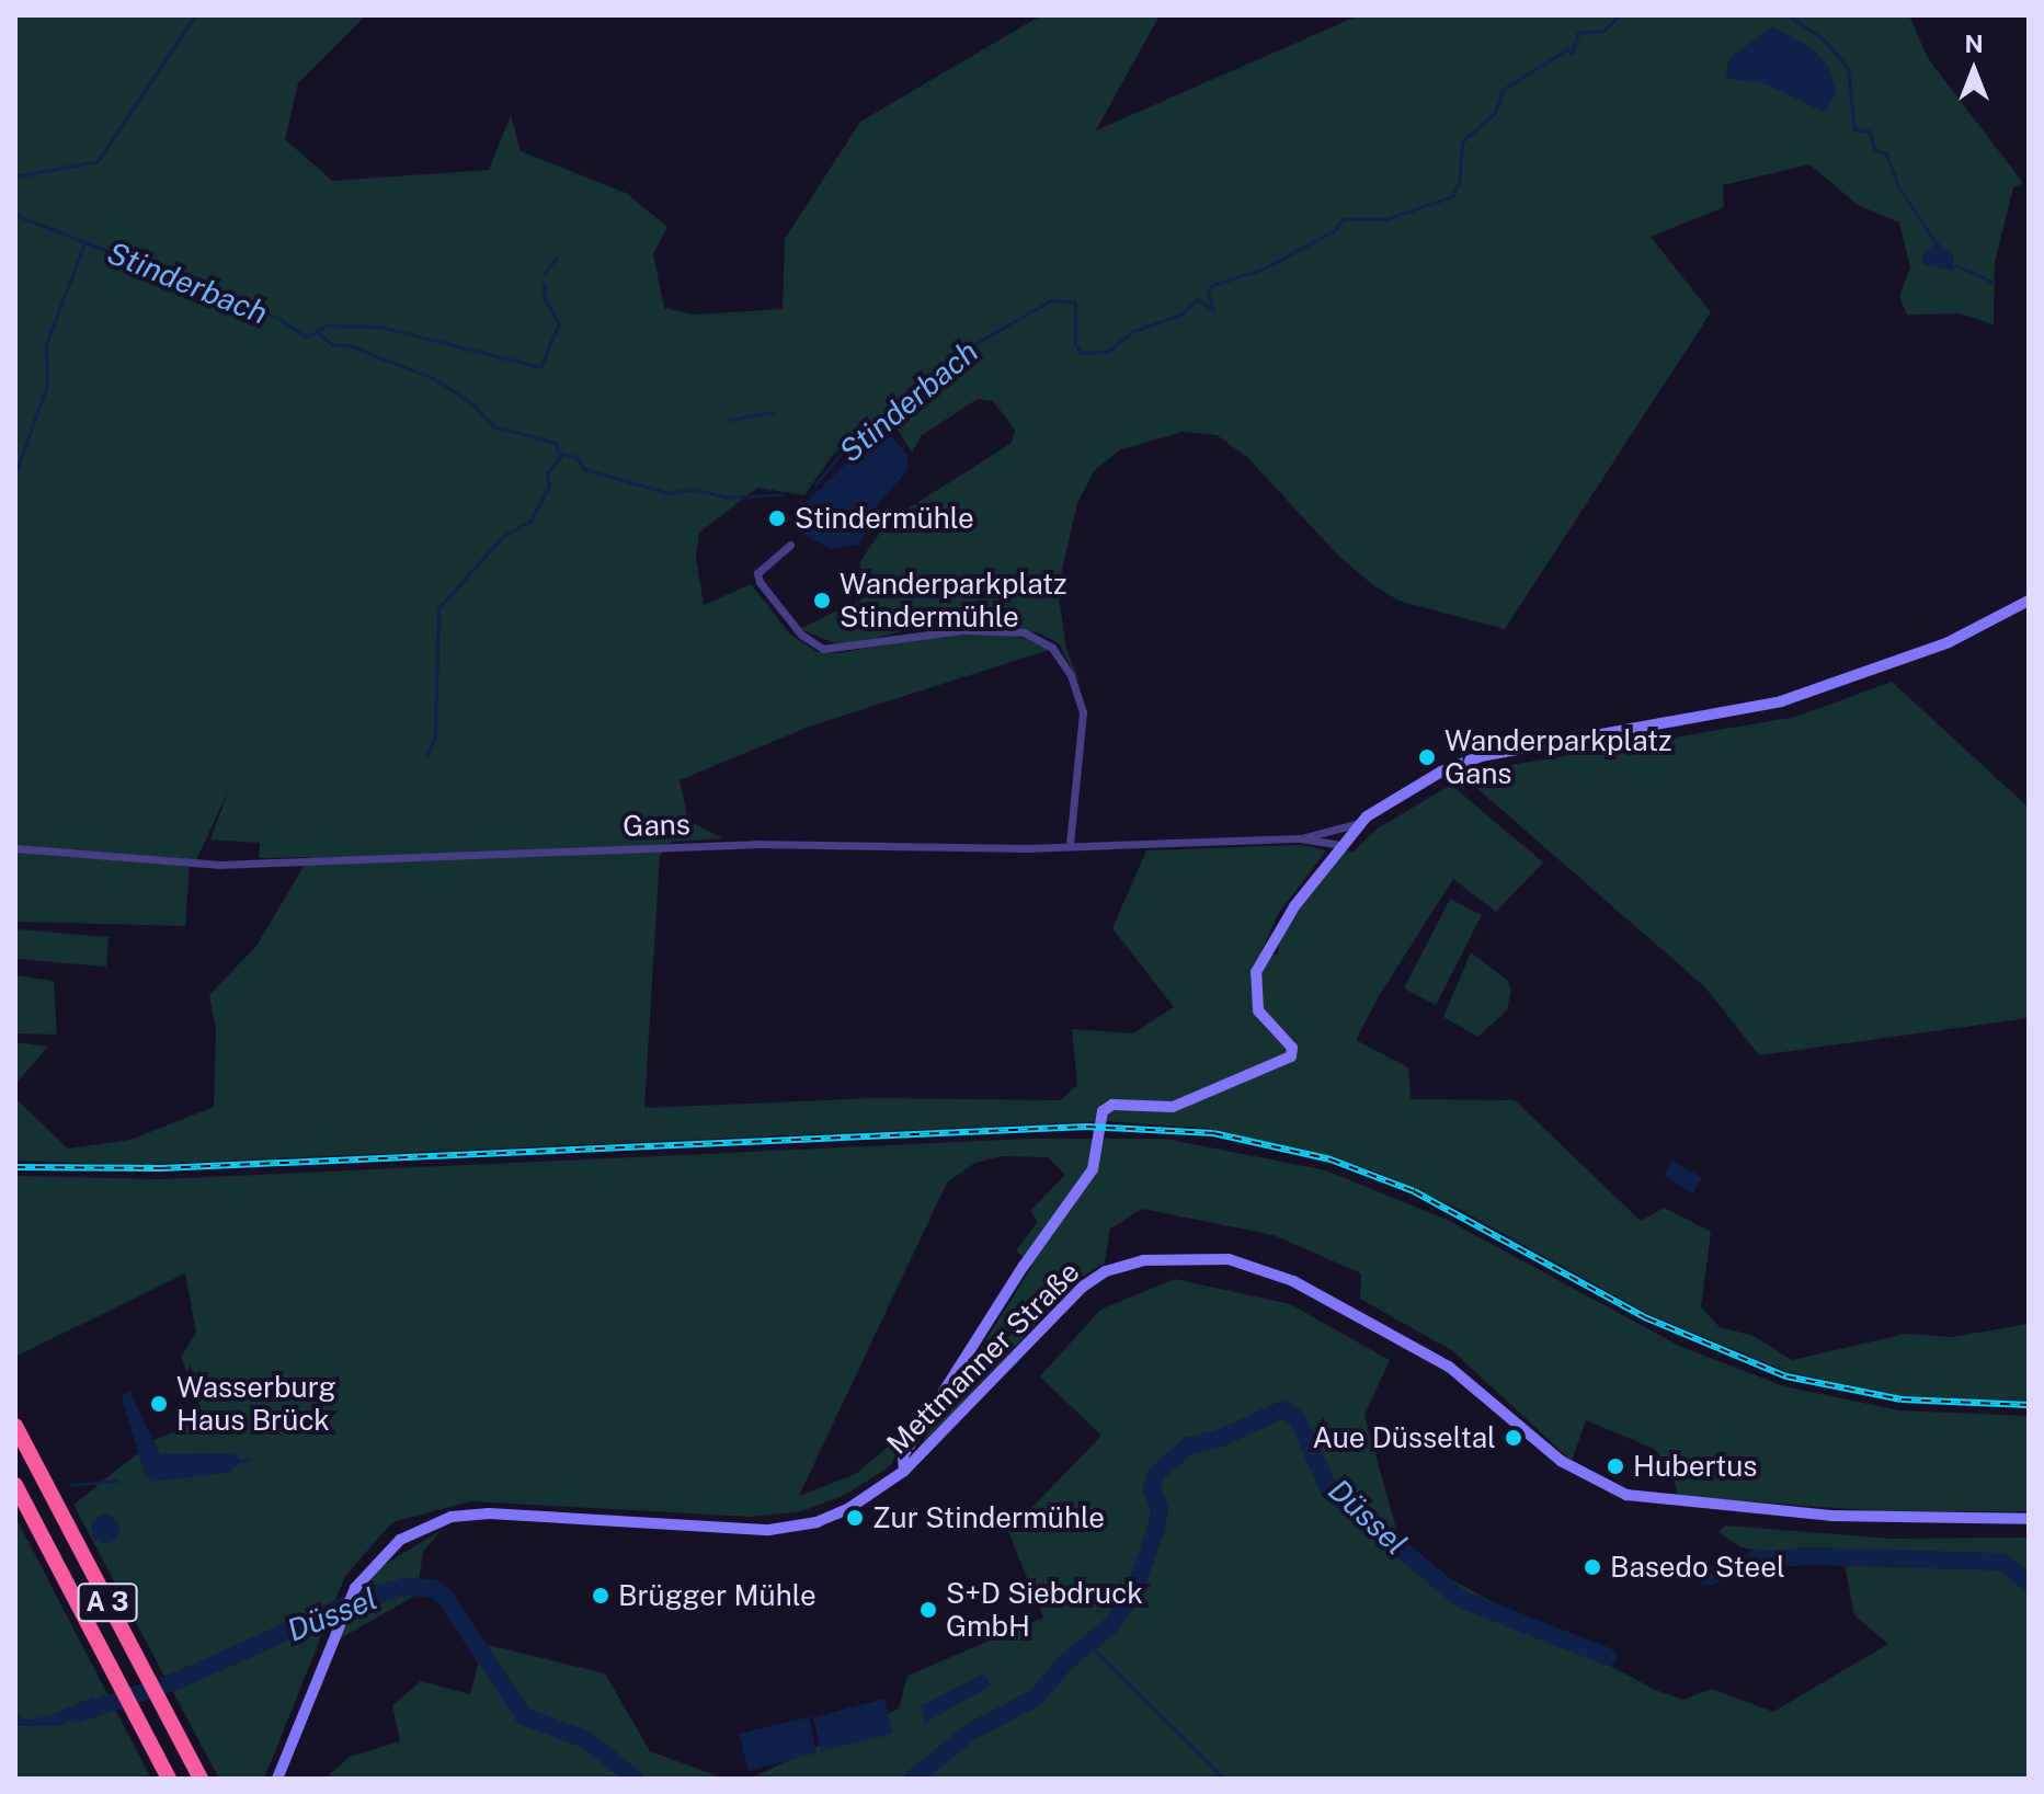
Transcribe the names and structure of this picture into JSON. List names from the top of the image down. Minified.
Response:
{"streets":{"highway":["A 3"],"main road":["Mettmanner Straße"],"street":["Gans"]},"water":["Stinderbach","Düssel"],"places":["Stindermühle","Wanderparkplatz Stindermühle","Wanderparkplatz Gans","Wasserburg Haus Brück","Aue Düsseltal","Hubertus","Zur Stindermühle","Basedo Steel","Brügger Mühle","S+D Siebdruck GmbH"],"north":"top"}
